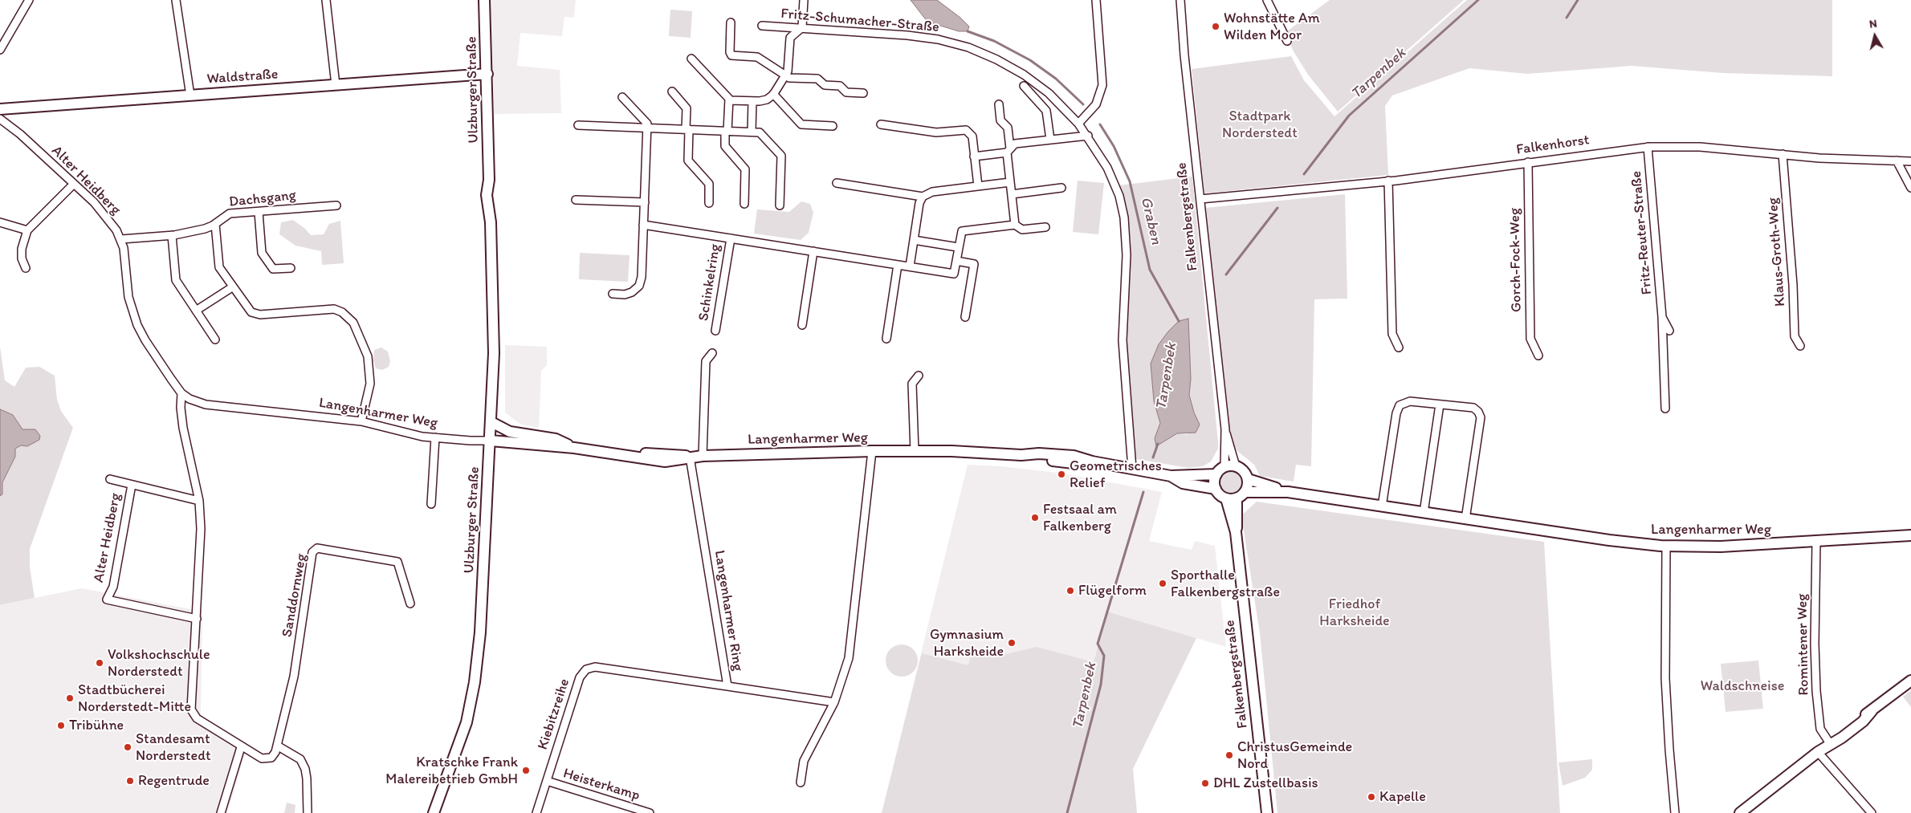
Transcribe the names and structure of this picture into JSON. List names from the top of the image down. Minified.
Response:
{"streets":{"main road":["Waldstraße","Ulzburger Straße","Falkenbergstraße","Langenharmer Weg"],"street":["Fritz-Schumacher-Straße","Falkenhorst","Alter Heidberg","Dachsgang","Fritz-Reuter-Straße","Klaus-Groth-Weg","Gorch-Fock-Weg","Schinkelring","Sanddornweg","Langenharmer Ring","Romintener Weg","Kiebitzreihe","Heisterkamp"]},"crossings":[["Fritz-Schumacher-Straße","Langenharmer Weg"],["Waldstraße","Ulzburger Straße"],["Ulzburger Straße","Langenharmer Weg"],["Falkenhorst","Falkenbergstraße"],["Falkenhorst","Fritz-Reuter-Straße"],["Falkenhorst","Klaus-Groth-Weg"],["Falkenhorst","Gorch-Fock-Weg"],["Alter Heidberg","Dachsgang"],["Alter Heidberg","Langenharmer Weg"],["Falkenbergstraße","Langenharmer Weg"],["Langenharmer Weg","Langenharmer Ring"],["Langenharmer Weg","Romintener Weg"],["Langenharmer Ring","Kiebitzreihe"],["Kiebitzreihe","Heisterkamp"]],"water":["Tarpenbek","Graben"],"parks":["Stadtpark Norderstedt","Friedhof Harksheide","Waldschneise"],"places":["Wohnstätte Am Wilden Moor","Geometrisches Relief","Festsaal am Falkenberg","Sporthalle Falkenbergstraße","Flügelform","Gymnasium Harksheide","Volkshochschule Norderstedt","Stadtbücherei Norderstedt-Mitte","Tribühne","Standesamt Norderstedt","ChristusGemeinde Nord","Kratschke Frank Malereibetrieb GmbH","Regentrude","DHL Zustellbasis","Kapelle"],"north":"top"}
